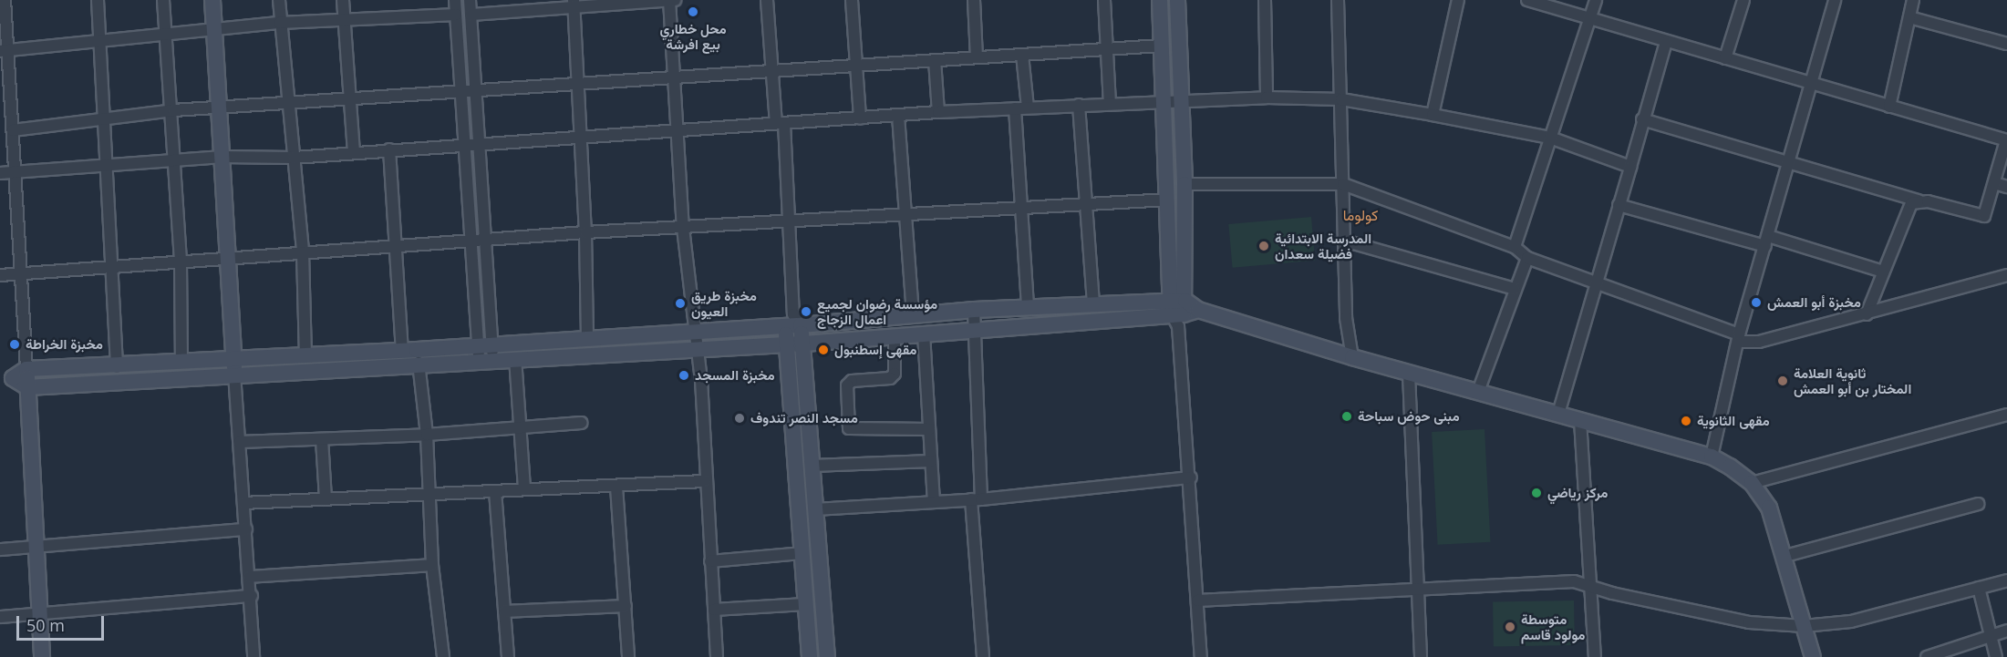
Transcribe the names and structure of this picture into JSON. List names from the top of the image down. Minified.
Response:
{"districts":["كولوما"],"places":["محل خطاري بيع افرشة","المدرسة الابتدائية فضيلة سعدان","مخبزة أبو العمش","مخبزة طريق العيون","مؤسسة رضوان لجميع اعمال الزجاج","مخبزة الخراطة","مقهى إسطنبول","مخبزة المسجد","ثانوية العلامة المختار بن أبو العمش","مبنى حوض سباحة","مسجد النصر تندوف","مقهى الثانوية","مركز رياضي","متوسطة مولود قاسم"],"scale_bar":"50 m"}
